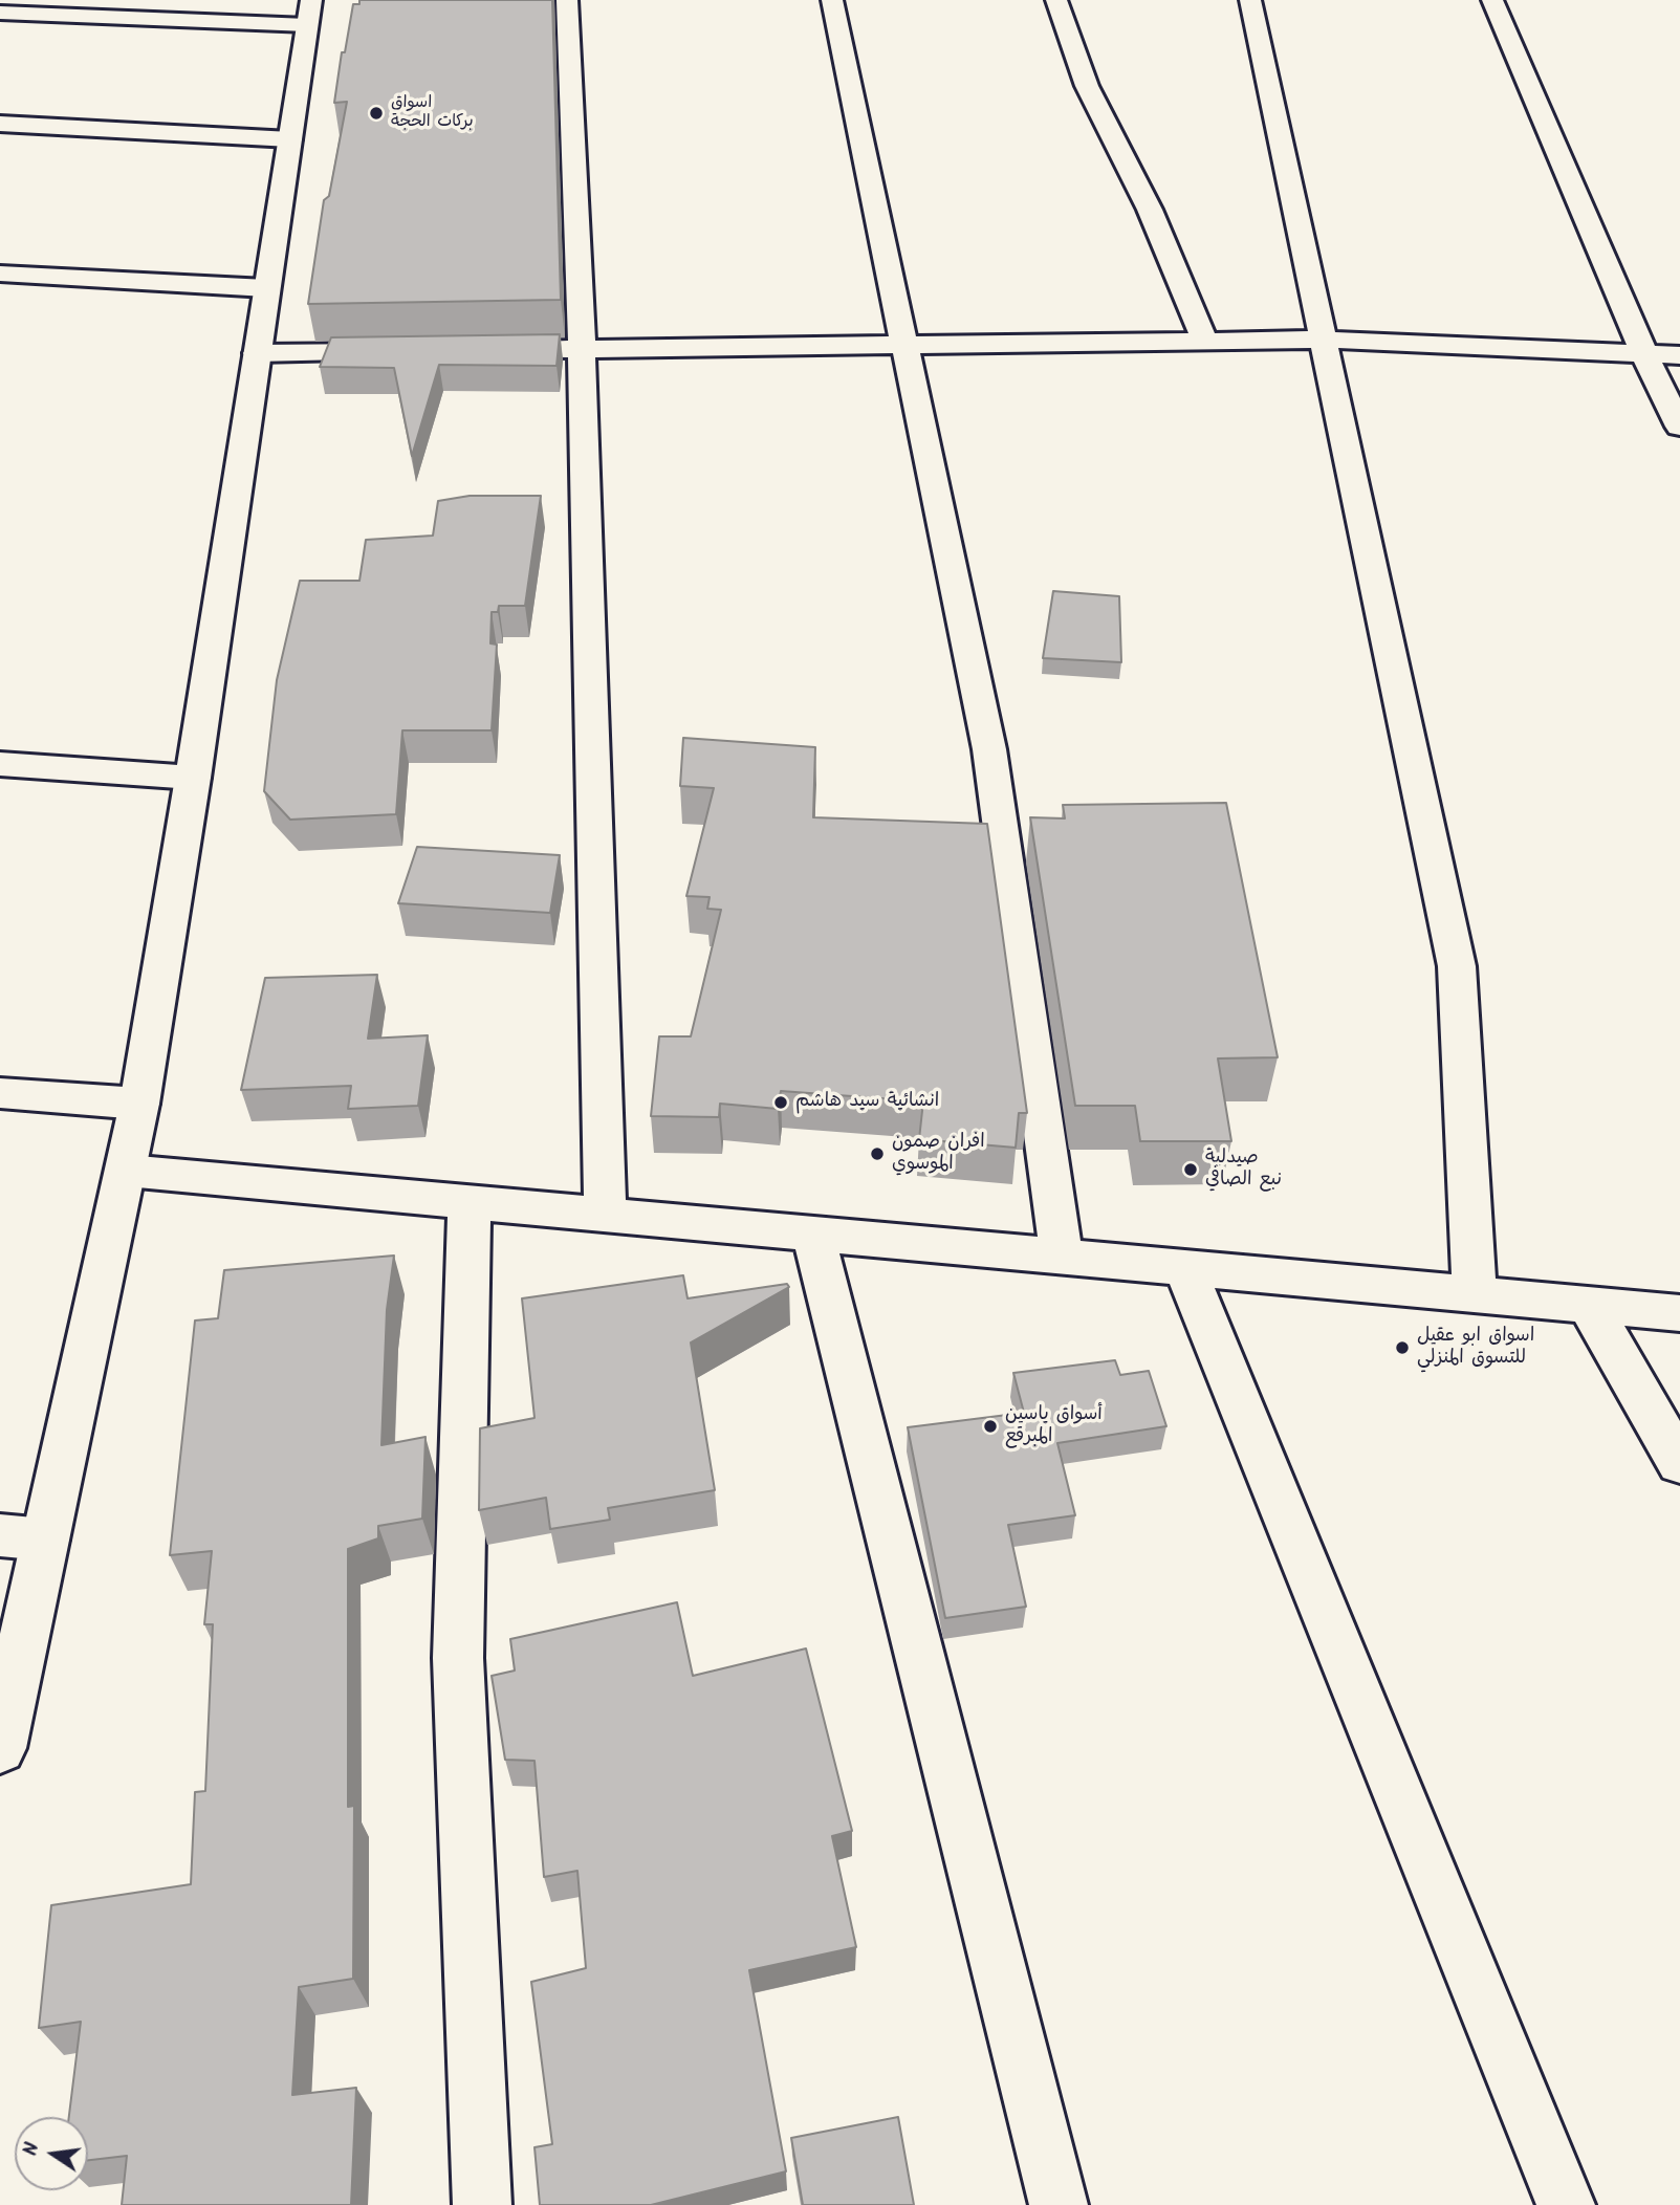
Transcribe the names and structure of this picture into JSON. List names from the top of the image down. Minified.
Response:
{"places":["اسواق بركات الحجة","انشائية سيد هاشم","افران صمون الموسوي","صيدلية نبع الصافي","اسواق ابو عقيل للتسوق المنزلي","أسواق ياسين المبرقع"],"north":"left"}
